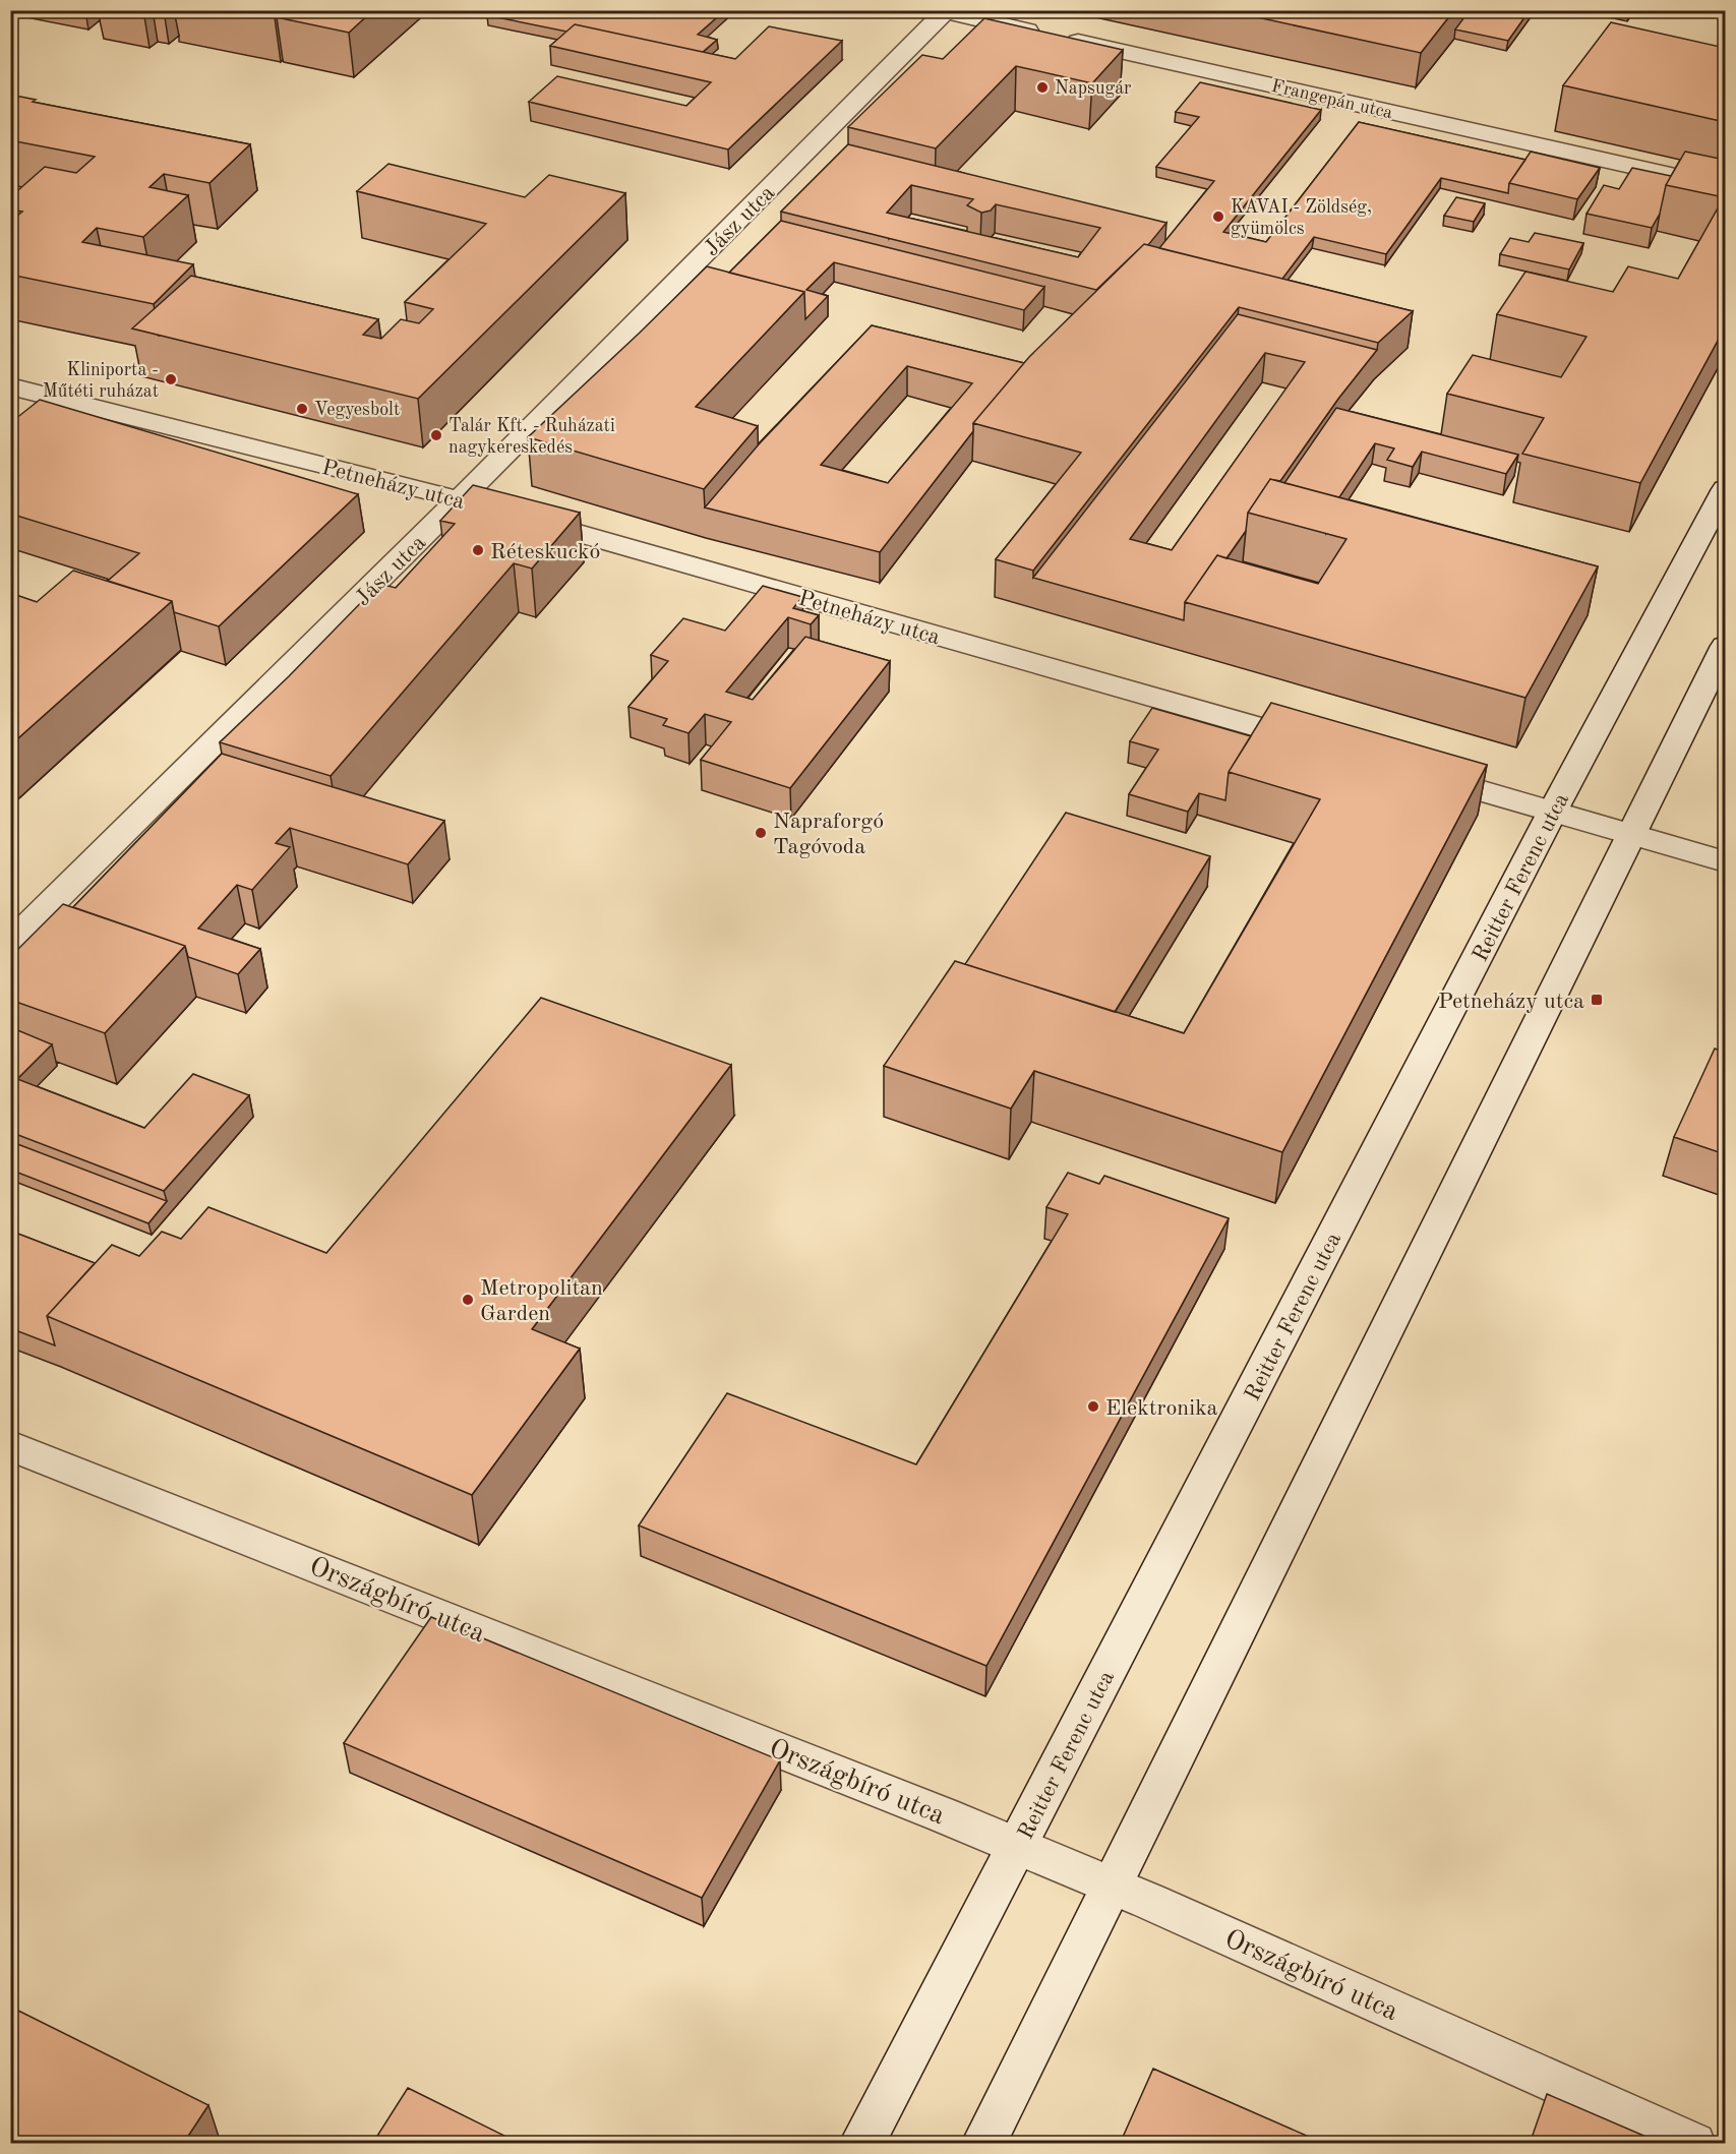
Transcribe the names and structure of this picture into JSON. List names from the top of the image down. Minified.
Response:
{"streets":{"street":["Frangepán utca","Jász utca","Petneházy utca","Reitter Ferenc utca","Országbíró utca"]},"crossings":[["Frangepán utca","Jász utca"],["Jász utca","Petneházy utca"],["Reitter Ferenc utca","Országbíró utca"]],"places":{"other":["Napsugár","KAVAI - Zöldség, gyümölcs","Kliniporta - Műtéti ruházat","Vegyesbolt","Talár Kft. - Ruházati nagykereskedés","Réteskuckó","Napraforgó Tagóvoda","Metropolitan Garden","Elektronika"],"transit":["Petneházy utca"]}}
